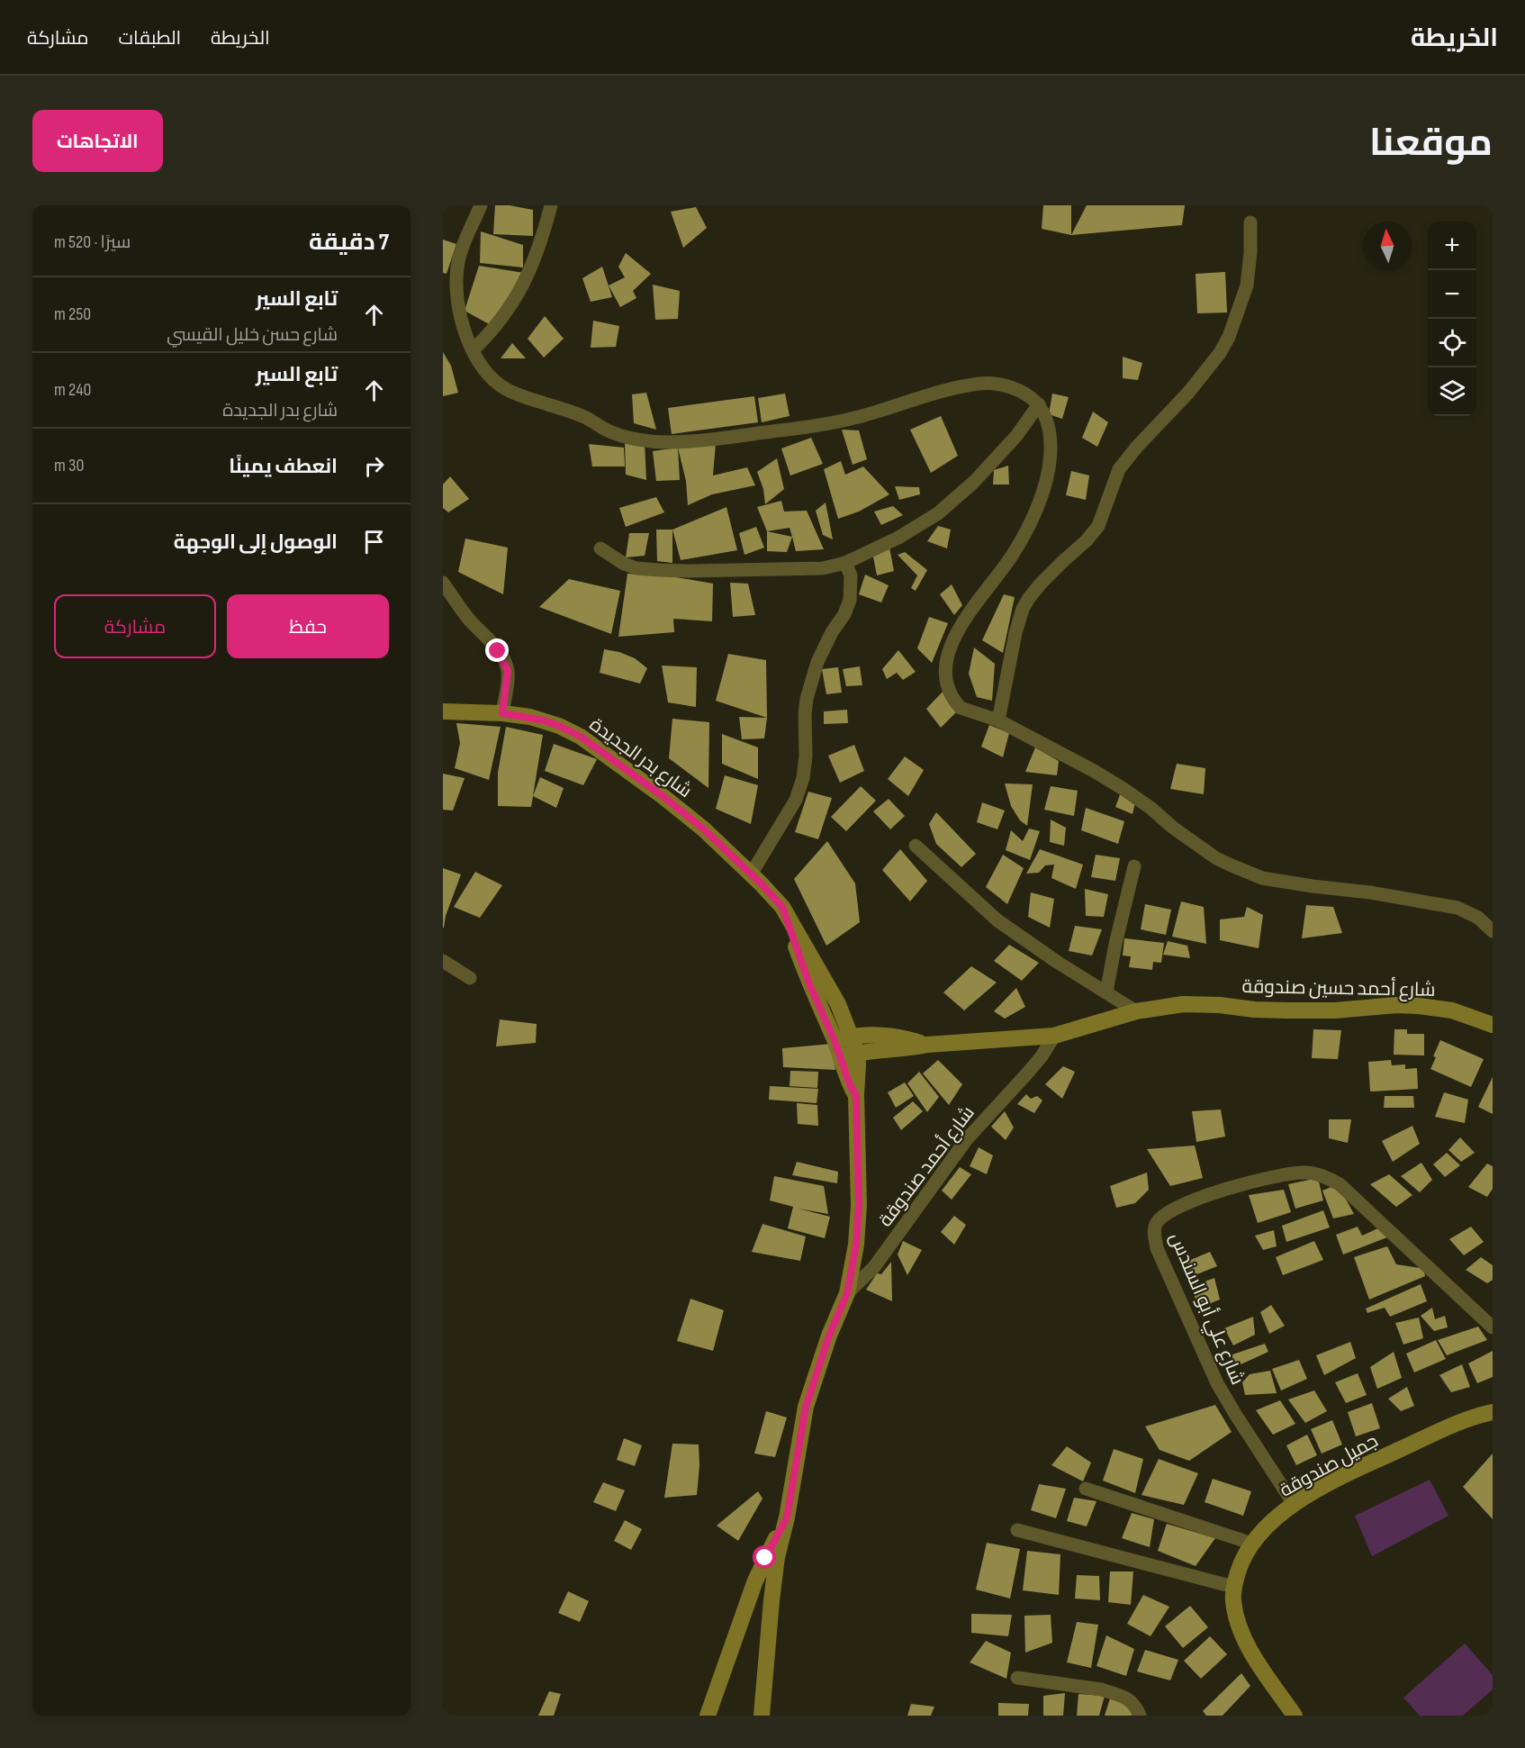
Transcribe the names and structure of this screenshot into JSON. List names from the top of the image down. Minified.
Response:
{"streets":{"main road":["شارع بدر الجديدة","شارع أحمد حسين صندوقة","جميل صندوقة"],"street":["شارع أحمد صندوقة","شارع علي أبو السندس"]},"crossings":[["شارع بدر الجديدة","شارع أحمد حسين صندوقة"],["شارع بدر الجديدة","شارع أحمد صندوقة"],["شارع أحمد حسين صندوقة","شارع أحمد صندوقة"],["شارع علي أبو السندس","جميل صندوقة"]],"north":"top","page":{"header":"الخريطة","nav":["الخريطة","الطبقات","مشاركة"],"title":"موقعنا","buttons":["الاتجاهات",["حفظ","مشاركة"]],"heading":["7 دقيقة","سيرًا · 520 m"],"map_buttons":["+","−"],"list":[["تابع السير","شارع حسن خليل القيسي","250 m"],["تابع السير","شارع بدر الجديدة","240 m"],["انعطف يمينًا","30 m"],"الوصول إلى الوجهة"]}}
